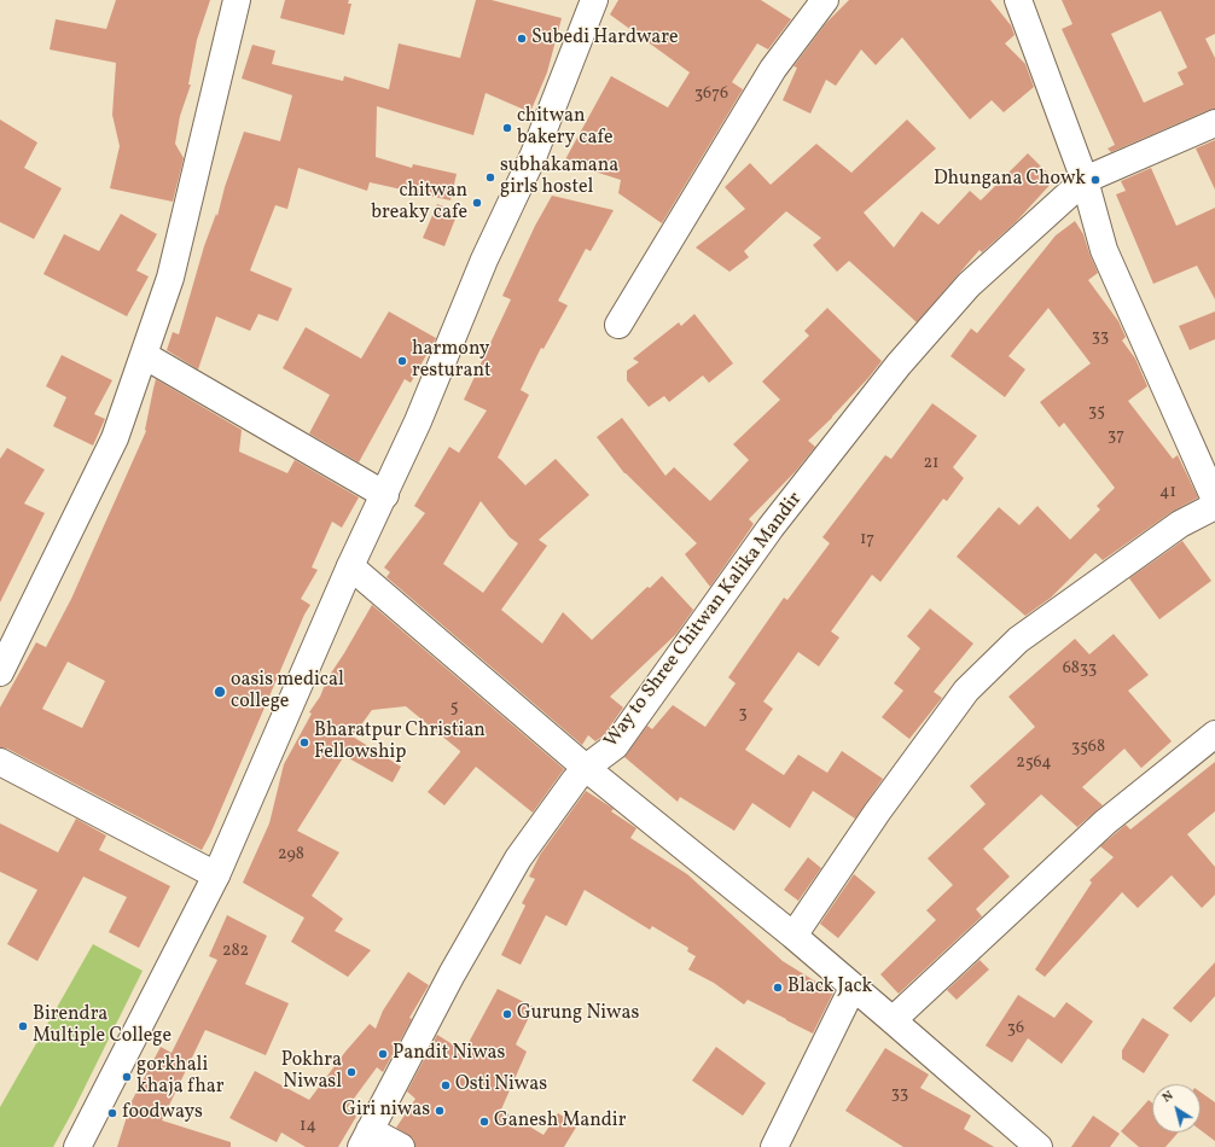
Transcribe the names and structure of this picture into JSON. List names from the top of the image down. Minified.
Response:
{"streets":{"street":["Way to Shree Chitwan Kalika Mandir"]},"places":["Subedi Hardware","chitwan bakery cafe","subhakamana girls hostel","Dhungana Chowk","chitwan breaky cafe","harmony resturant","oasis medical college","Bharatpur Christian Fellowship","Black Jack","Gurung Niwas","Birendra Multiple College","Pandit Niwas","Pokhra Niwasl","gorkhali khaja fhar","Osti Niwas","Giri niwas","foodways","Ganesh Mandir"],"house_numbers":["3676","33","35","37","21","41","17","6833","5","3","3568","2564","298","282","36","33","14"],"north":"top left"}
